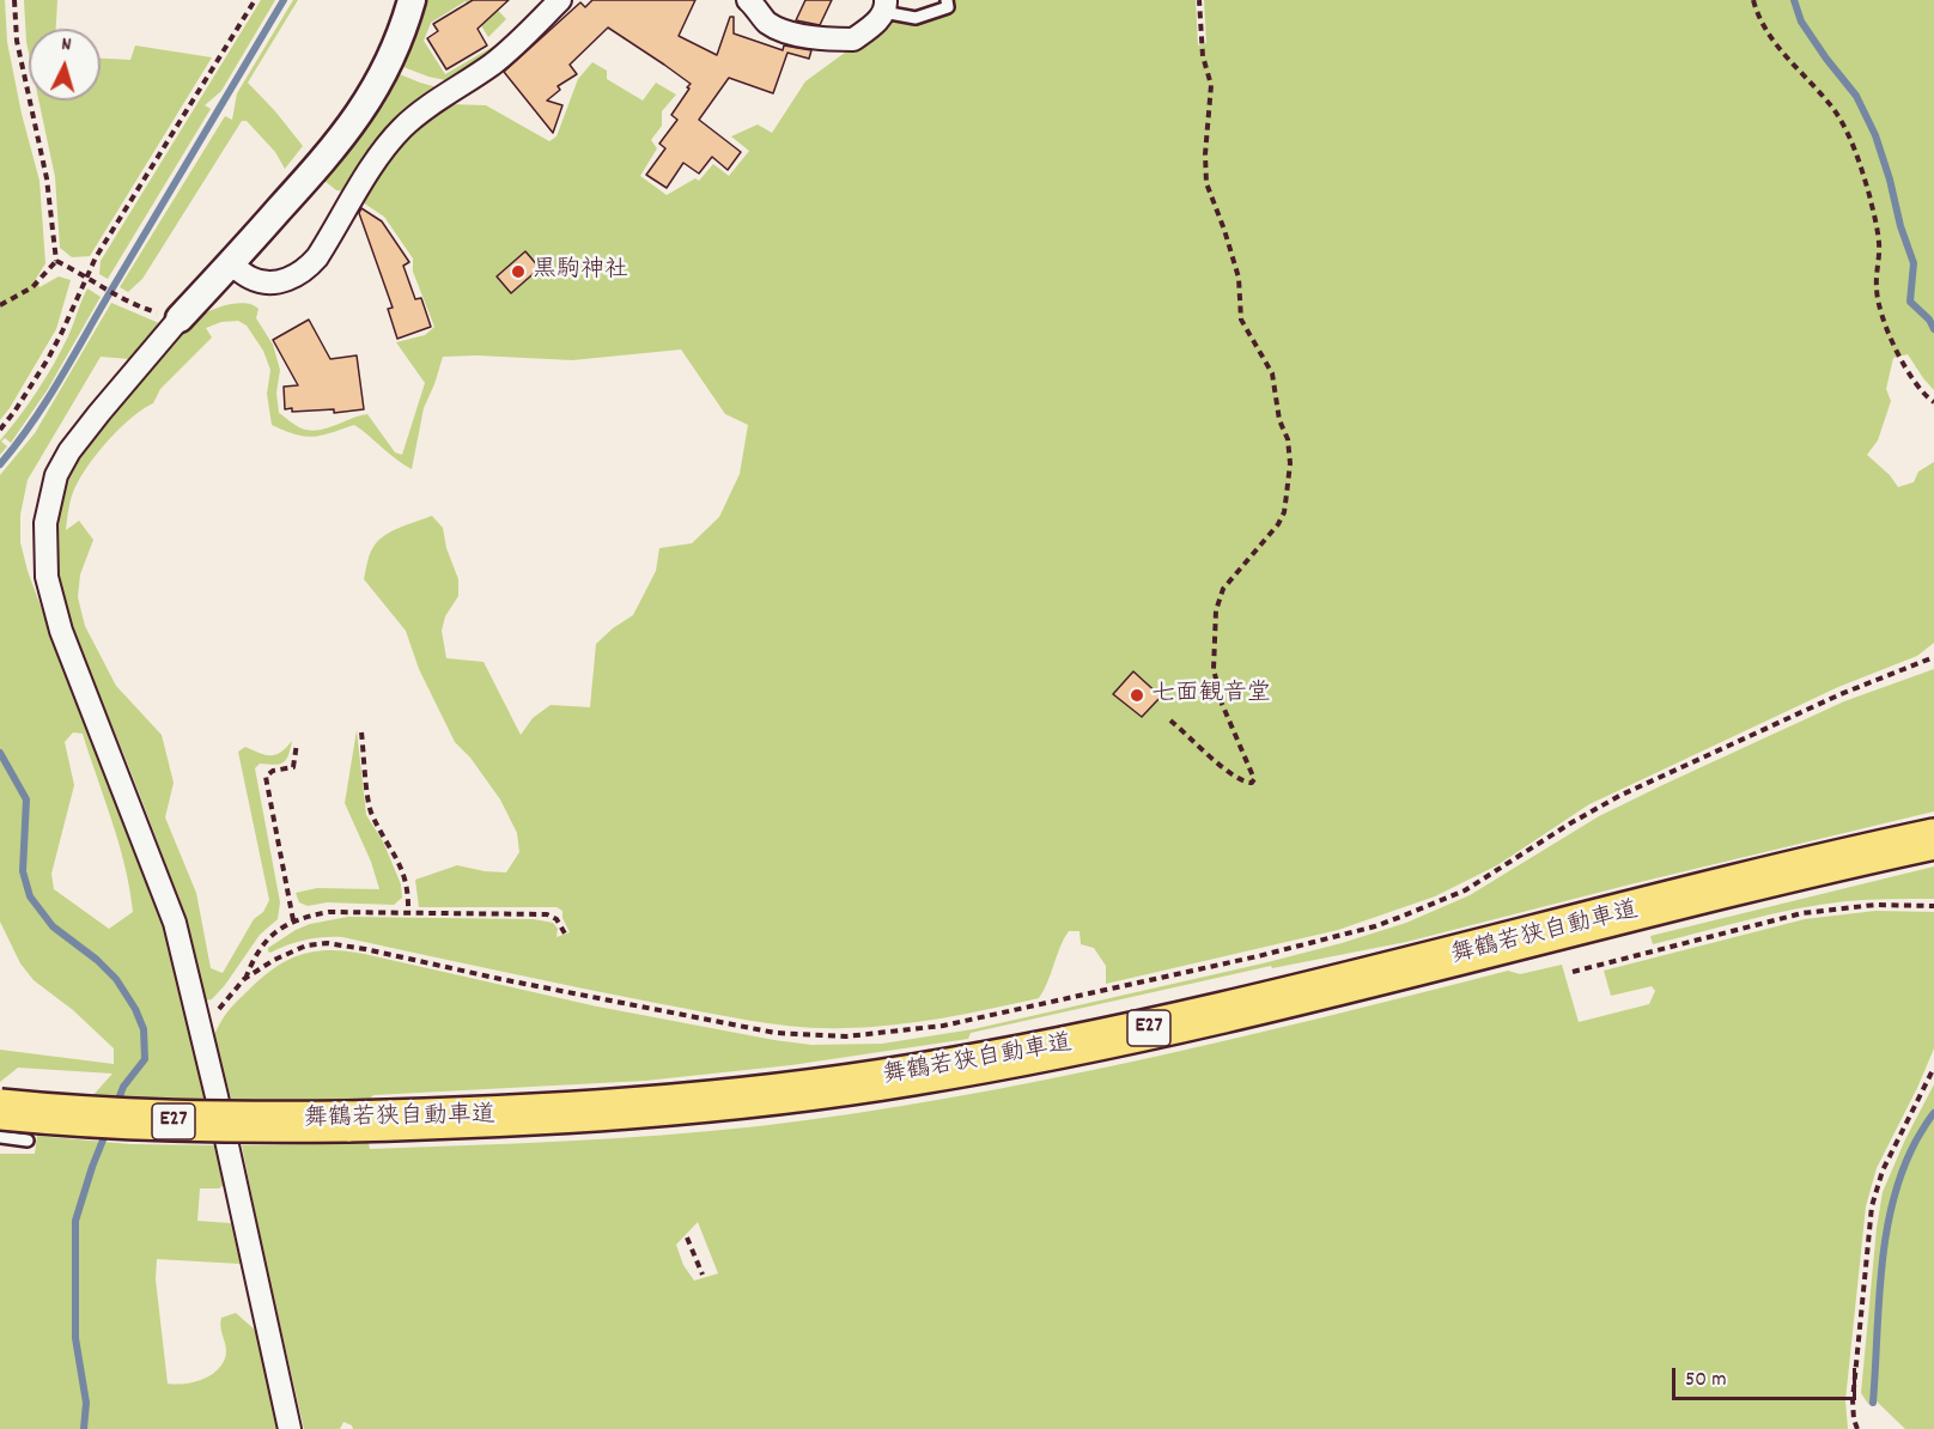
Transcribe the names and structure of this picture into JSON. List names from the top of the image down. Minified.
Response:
{"streets":{"highway":["舞鶴若狭自動車道","E27"]},"places":["黒駒神社","七面観音堂"],"scale_bar":"50 m","north":"top"}
